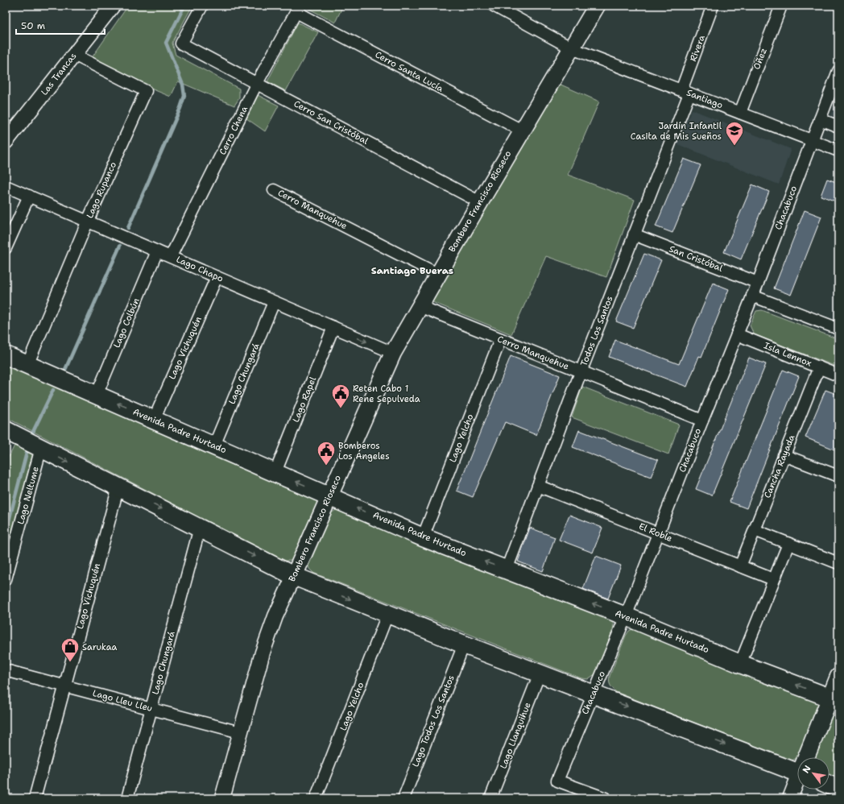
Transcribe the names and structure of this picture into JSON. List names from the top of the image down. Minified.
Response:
{"streets":{"main road":["Bombero Francisco Rioseco","Avenida Padre Hurtado"],"street":["Rivera","Oñez","Cerro Santa Lucía","Las Trancas","Santiago","Cerro San Cristóbal","Cerro Chena","Lago Rupanco","Chacabuco","Cerro Manquehue","San Cristóbal","Lago Chapo","Lago Colbún","Todos Los Santos","Lago Vichuquén","Isla Lennox","Lago Chungará","Lago Rapel","Lago Yelcho","Cancha Rayada","Lago Neltume","El Roble","Lago Lleu Lleu","Lago Todos Los Santos","Lago Llanquihue"]},"crossings":[["Rivera","Santiago"],["Rivera","Todos Los Santos"],["Oñez","Santiago"],["Cerro Santa Lucía","Cerro Chena"],["Cerro Santa Lucía","Bombero Francisco Rioseco"],["Las Trancas","Lago Rupanco"],["Santiago","Bombero Francisco Rioseco"],["Santiago","Chacabuco"],["Santiago","Todos Los Santos"],["Cerro San Cristóbal","Cerro Chena"],["Cerro San Cristóbal","Bombero Francisco Rioseco"],["Cerro Chena","Lago Chapo"],["Lago Rupanco","Lago Chapo"],["Lago Rupanco","Avenida Padre Hurtado"],["Bombero Francisco Rioseco","Cerro Manquehue"],["Bombero Francisco Rioseco","Lago Chapo"],["Bombero Francisco Rioseco","Avenida Padre Hurtado"],["Bombero Francisco Rioseco","Lago Lleu Lleu"],["Chacabuco","Cerro Manquehue"],["Chacabuco","San Cristóbal"],["Chacabuco","Isla Lennox"],["Chacabuco","Avenida Padre Hurtado"],["Chacabuco","El Roble"],["Cerro Manquehue","Todos Los Santos"],["Cerro Manquehue","Lago Yelcho"],["San Cristóbal","Todos Los Santos"],["Lago Chapo","Lago Colbún"],["Lago Chapo","Lago Vichuquén"],["Lago Chapo","Lago Chungará"],["Lago Chapo","Lago Rapel"],["Lago Colbún","Avenida Padre Hurtado"],["Todos Los Santos","Avenida Padre Hurtado"],["Todos Los Santos","El Roble"],["Lago Vichuquén","Avenida Padre Hurtado"],["Lago Vichuquén","Lago Lleu Lleu"],["Isla Lennox","Cancha Rayada"],["Lago Chungará","Avenida Padre Hurtado"],["Lago Chungará","Lago Lleu Lleu"],["Lago Rapel","Avenida Padre Hurtado"],["Avenida Padre Hurtado","Lago Yelcho"],["Cancha Rayada","El Roble"]],"districts":["Santiago Bueras"],"places":{"school or university":["Jardín Infantil Casita de Mis Sueños"],"public building":["Reten Cabo 1 Rene Sepulveda","Bomberos Los Ángeles"],"shop":["Sarukaa"]},"scale_bar":"50 m","north":"top left"}
